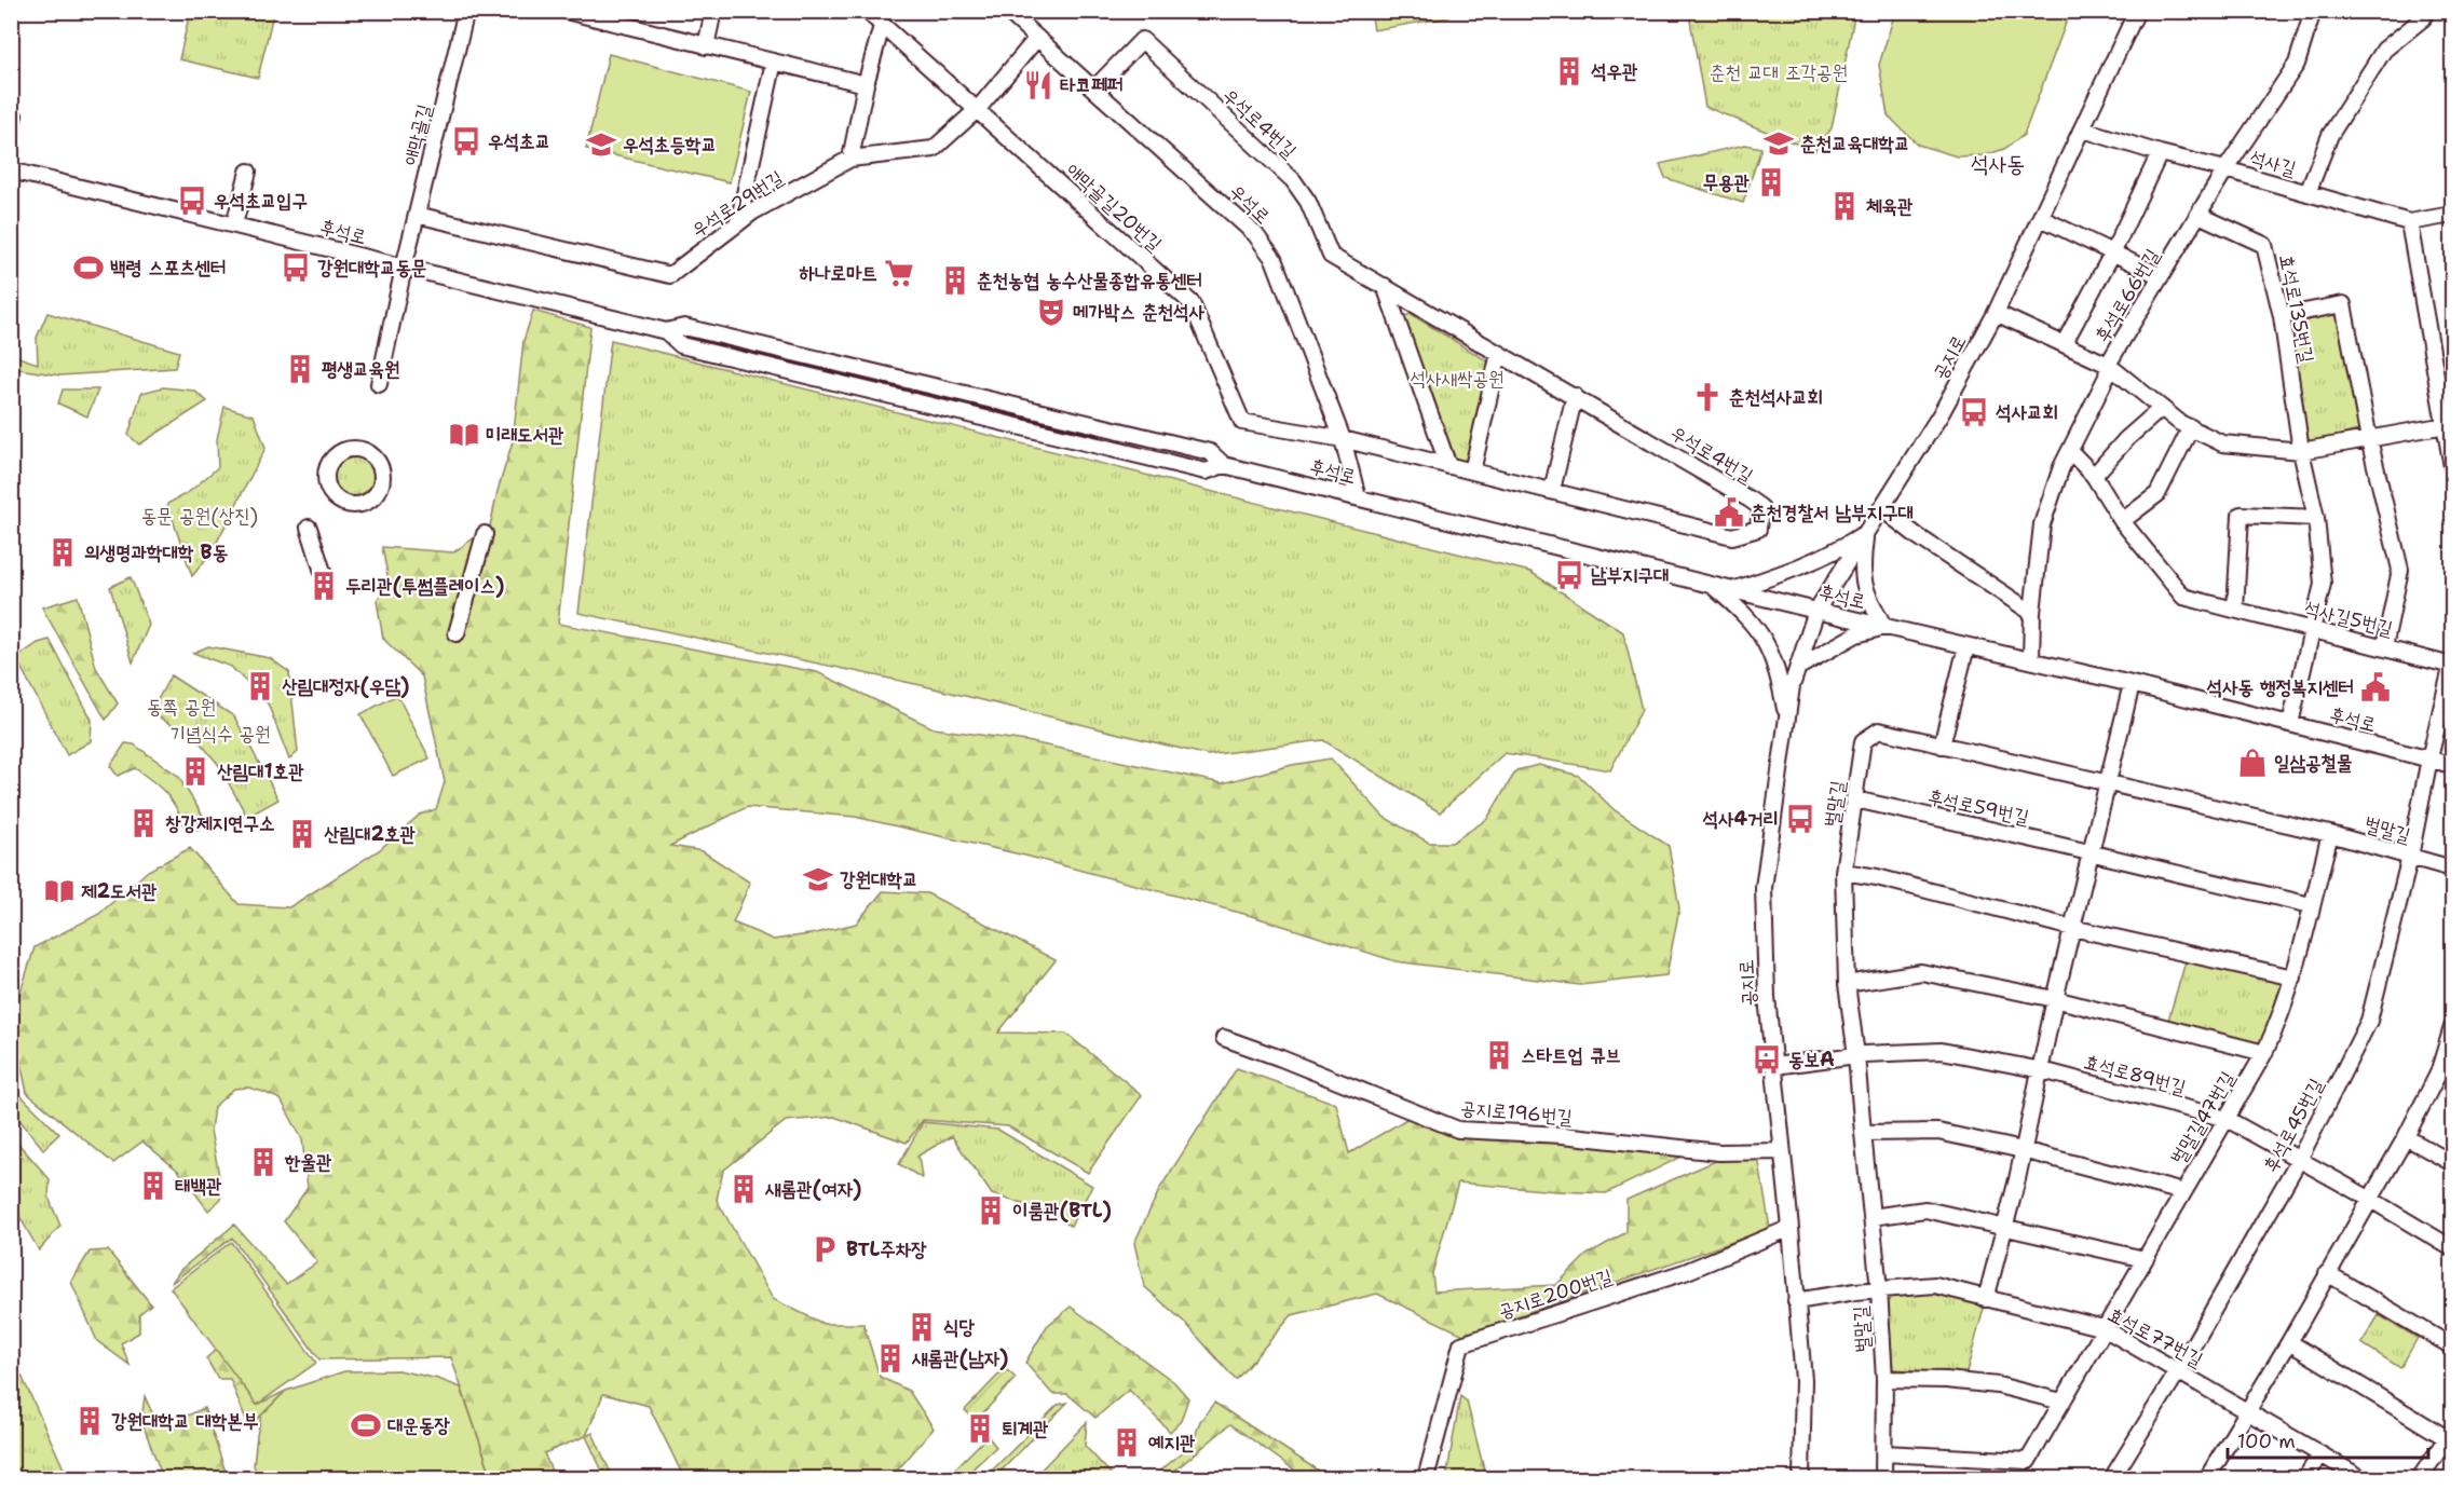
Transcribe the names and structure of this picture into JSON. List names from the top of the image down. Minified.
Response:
{"streets":{"street":["우석로4번길","애막골길","석사길","우석로29번길","우석로","애막골길20번길","후석로","후석로66번길","효석로135번길","공지로","석사길5번길","벌말길","후석로59번길","효석로89번길","공지로196번길","벌말길47번길","후석로45번길","공지로200번길","효석로77번길"]},"crossings":[["우석로4번길","우석로"],["우석로4번길","애막골길20번길"],["애막골길","우석로29번길"],["애막골길","후석로"],["석사길","후석로66번길"],["석사길","공지로"],["우석로29번길","우석로"],["우석로29번길","애막골길20번길"],["우석로","애막골길20번길"],["우석로","후석로"],["후석로","후석로66번길"],["후석로","효석로135번길"],["후석로","공지로"],["후석로","후석로45번길"],["후석로66번길","효석로135번길"],["후석로66번길","석사길5번길"],["효석로135번길","석사길5번길"],["공지로","효석로89번길"],["공지로","공지로196번길"],["공지로","공지로200번길"],["공지로","효석로77번길"],["석사길5번길","후석로45번길"],["벌말길","후석로59번길"],["벌말길","효석로89번길"],["벌말길","벌말길47번길"],["벌말길","후석로45번길"],["벌말길","효석로77번길"],["후석로59번길","벌말길47번길"],["효석로89번길","벌말길47번길"],["효석로89번길","후석로45번길"],["벌말길47번길","효석로77번길"],["후석로45번길","효석로77번길"]],"districts":["석사동"],"parks":["춘천 교대 조각공원","석사새싹공원","동문 공원(상진)","동쪽 공원","기념식수 공원"],"places":{"building":["석우관","무용관","체육관","춘천농협 농수산물종합유통센터","평생교육원","의생명과학대학 B동","두리관(투썸플레이스)","산림대정자(우담)","산림대1호관","창강제지연구소","산림대2호관","스타트업 큐브","한울관","태백관","새롬관(여자)","이룸관(BTL)","식당","새롬관(남자)","강원대학교 대학본부","퇴계관","예지관"],"restaurant":["타코페퍼"],"bus stop":["우석초교","우석초교입구","강원대학교동문","석사교회","남부지구대","석사4거리","동보A"],"school or university":["춘천교육대학교","우석초등학교","강원대학교"],"sports":["백령 스포츠센터","대운동장"],"supermarket":["하나로마트"],"theatre":["메가박스 춘천석사"],"church":["춘천석사교회"],"library":["미래도서관","제2도서관"],"public building":["춘천경찰서 남부지구대","석사동 행정복지센터"],"shop":["일삼공철물"],"parking":["BTL주차장"]},"scale_bar":"100 m"}
